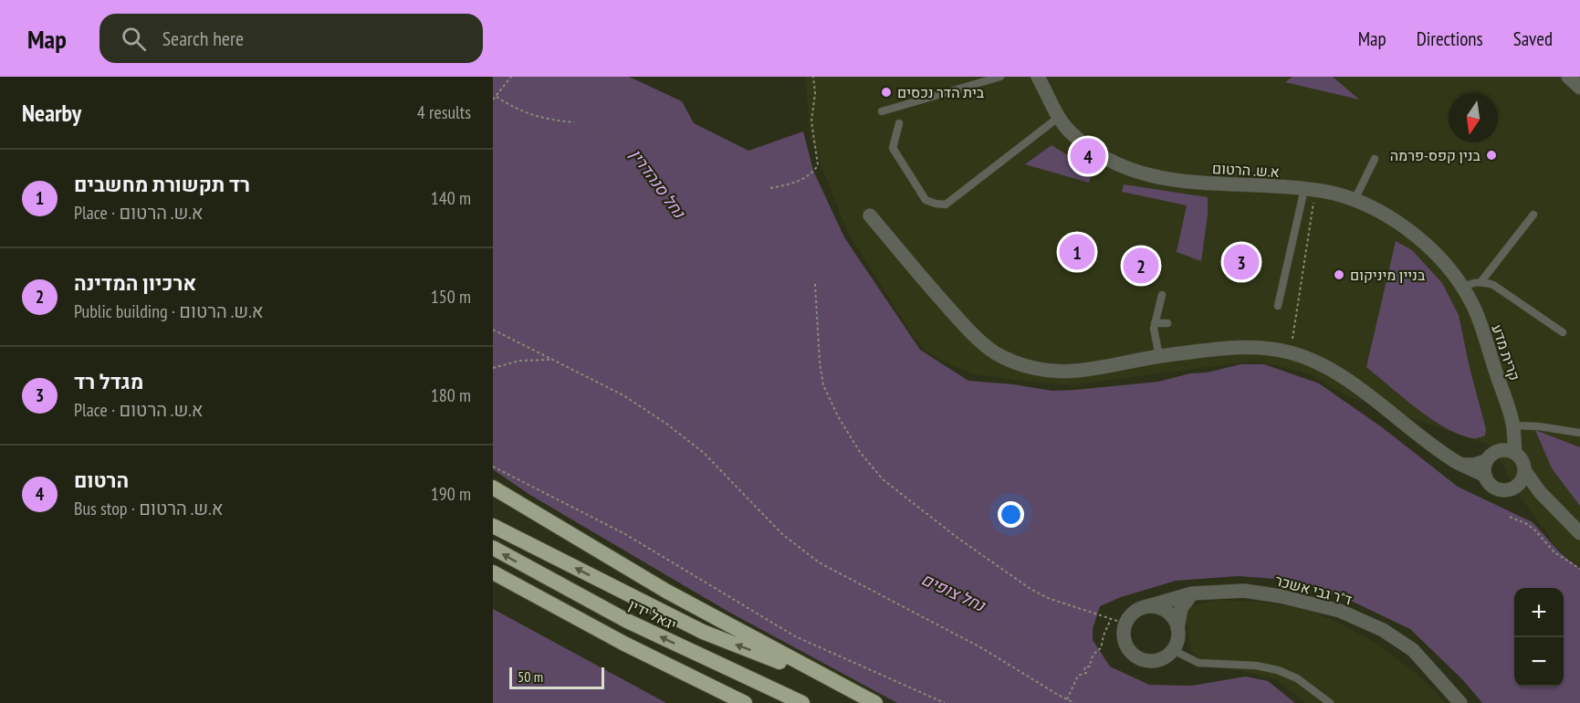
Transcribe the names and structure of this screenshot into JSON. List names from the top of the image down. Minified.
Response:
{"streets":{"highway":["יגאל ידין"],"street":["א.ש. הרטום","קרית מדע","ד\"ר גבי אשכר"]},"crossings":[["א.ש. הרטום","קרית מדע"]],"water":["נחל סנהדרין","נחל צופים"],"places":["בית הדר נכסים","בנין קפס-פרמה","בניין מיניקום"],"scale_bar":"50 m","north":"bottom","page":{"header":"Map","search":"Search here","nav":["Map","Directions","Saved"],"heading":["Nearby","4 results"],"pins":["4","1","3","2"],"list":[{"mark":"1","name":"רד תקשורת מחשבים","note":"Place · א.ש. הרטום","value":"140 m"},{"mark":"2","name":"ארכיון המדינה","note":"Public building · א.ש. הרטום","value":"150 m"},{"mark":"3","name":"מגדל רד","note":"Place · א.ש. הרטום","value":"180 m"},{"mark":"4","name":"הרטום","note":"Bus stop · א.ש. הרטום","value":"190 m"}],"map_buttons":["+","−"],"scale":"50 m"}}
